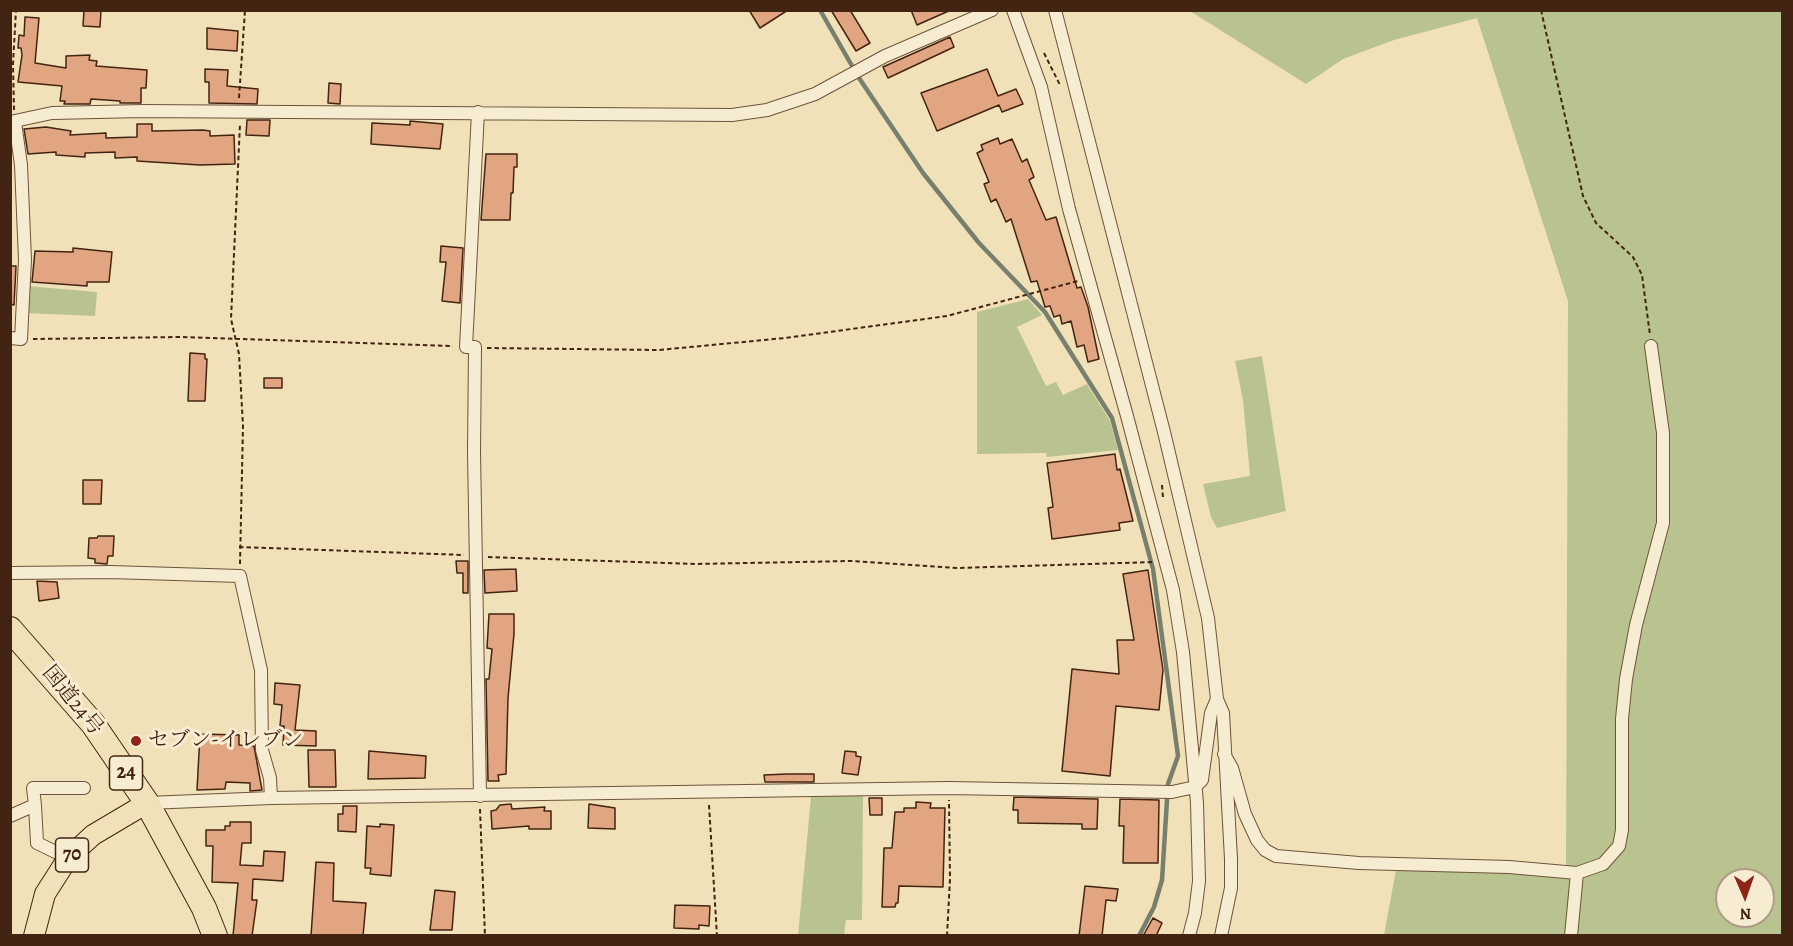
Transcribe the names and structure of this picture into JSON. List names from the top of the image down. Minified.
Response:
{"streets":{"highway":["国道24号","24"],"main road":["70"]},"crossings":[["国道24号","70"]],"places":["セブン-イレブン"],"north":"bottom"}
